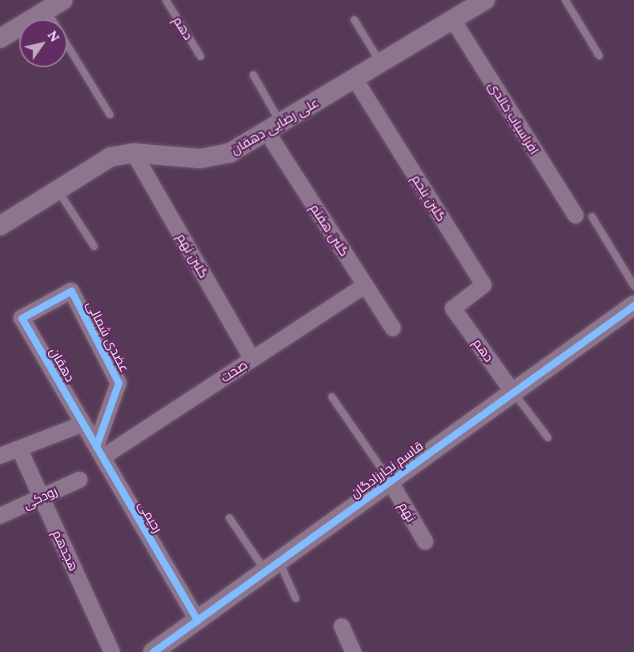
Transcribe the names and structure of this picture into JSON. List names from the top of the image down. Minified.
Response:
{"streets":{"street":["دهم","افراسیاب خالدی","علی رضایی دهقان","گلبن پنجم","گلبن هفتم","گلبن نهم","عضدی شمالی","دهقان","صحت","قاسم نجارزادگان","رودکی","نهم","رحیمی","هجدهم"]},"crossings":[["دهم","گلبن پنجم"],["دهم","قاسم نجارزادگان"],["افراسیاب خالدی","علی رضایی دهقان"],["علی رضایی دهقان","گلبن پنجم"],["علی رضایی دهقان","گلبن هفتم"],["علی رضایی دهقان","گلبن نهم"],["گلبن هفتم","صحت"],["گلبن نهم","صحت"],["عضدی شمالی","دهقان"],["عضدی شمالی","صحت"],["عضدی شمالی","رحیمی"],["دهقان","رحیمی"],["صحت","رحیمی"],["قاسم نجارزادگان","نهم"],["قاسم نجارزادگان","رحیمی"],["رودکی","هجدهم"]],"north":"top right"}
